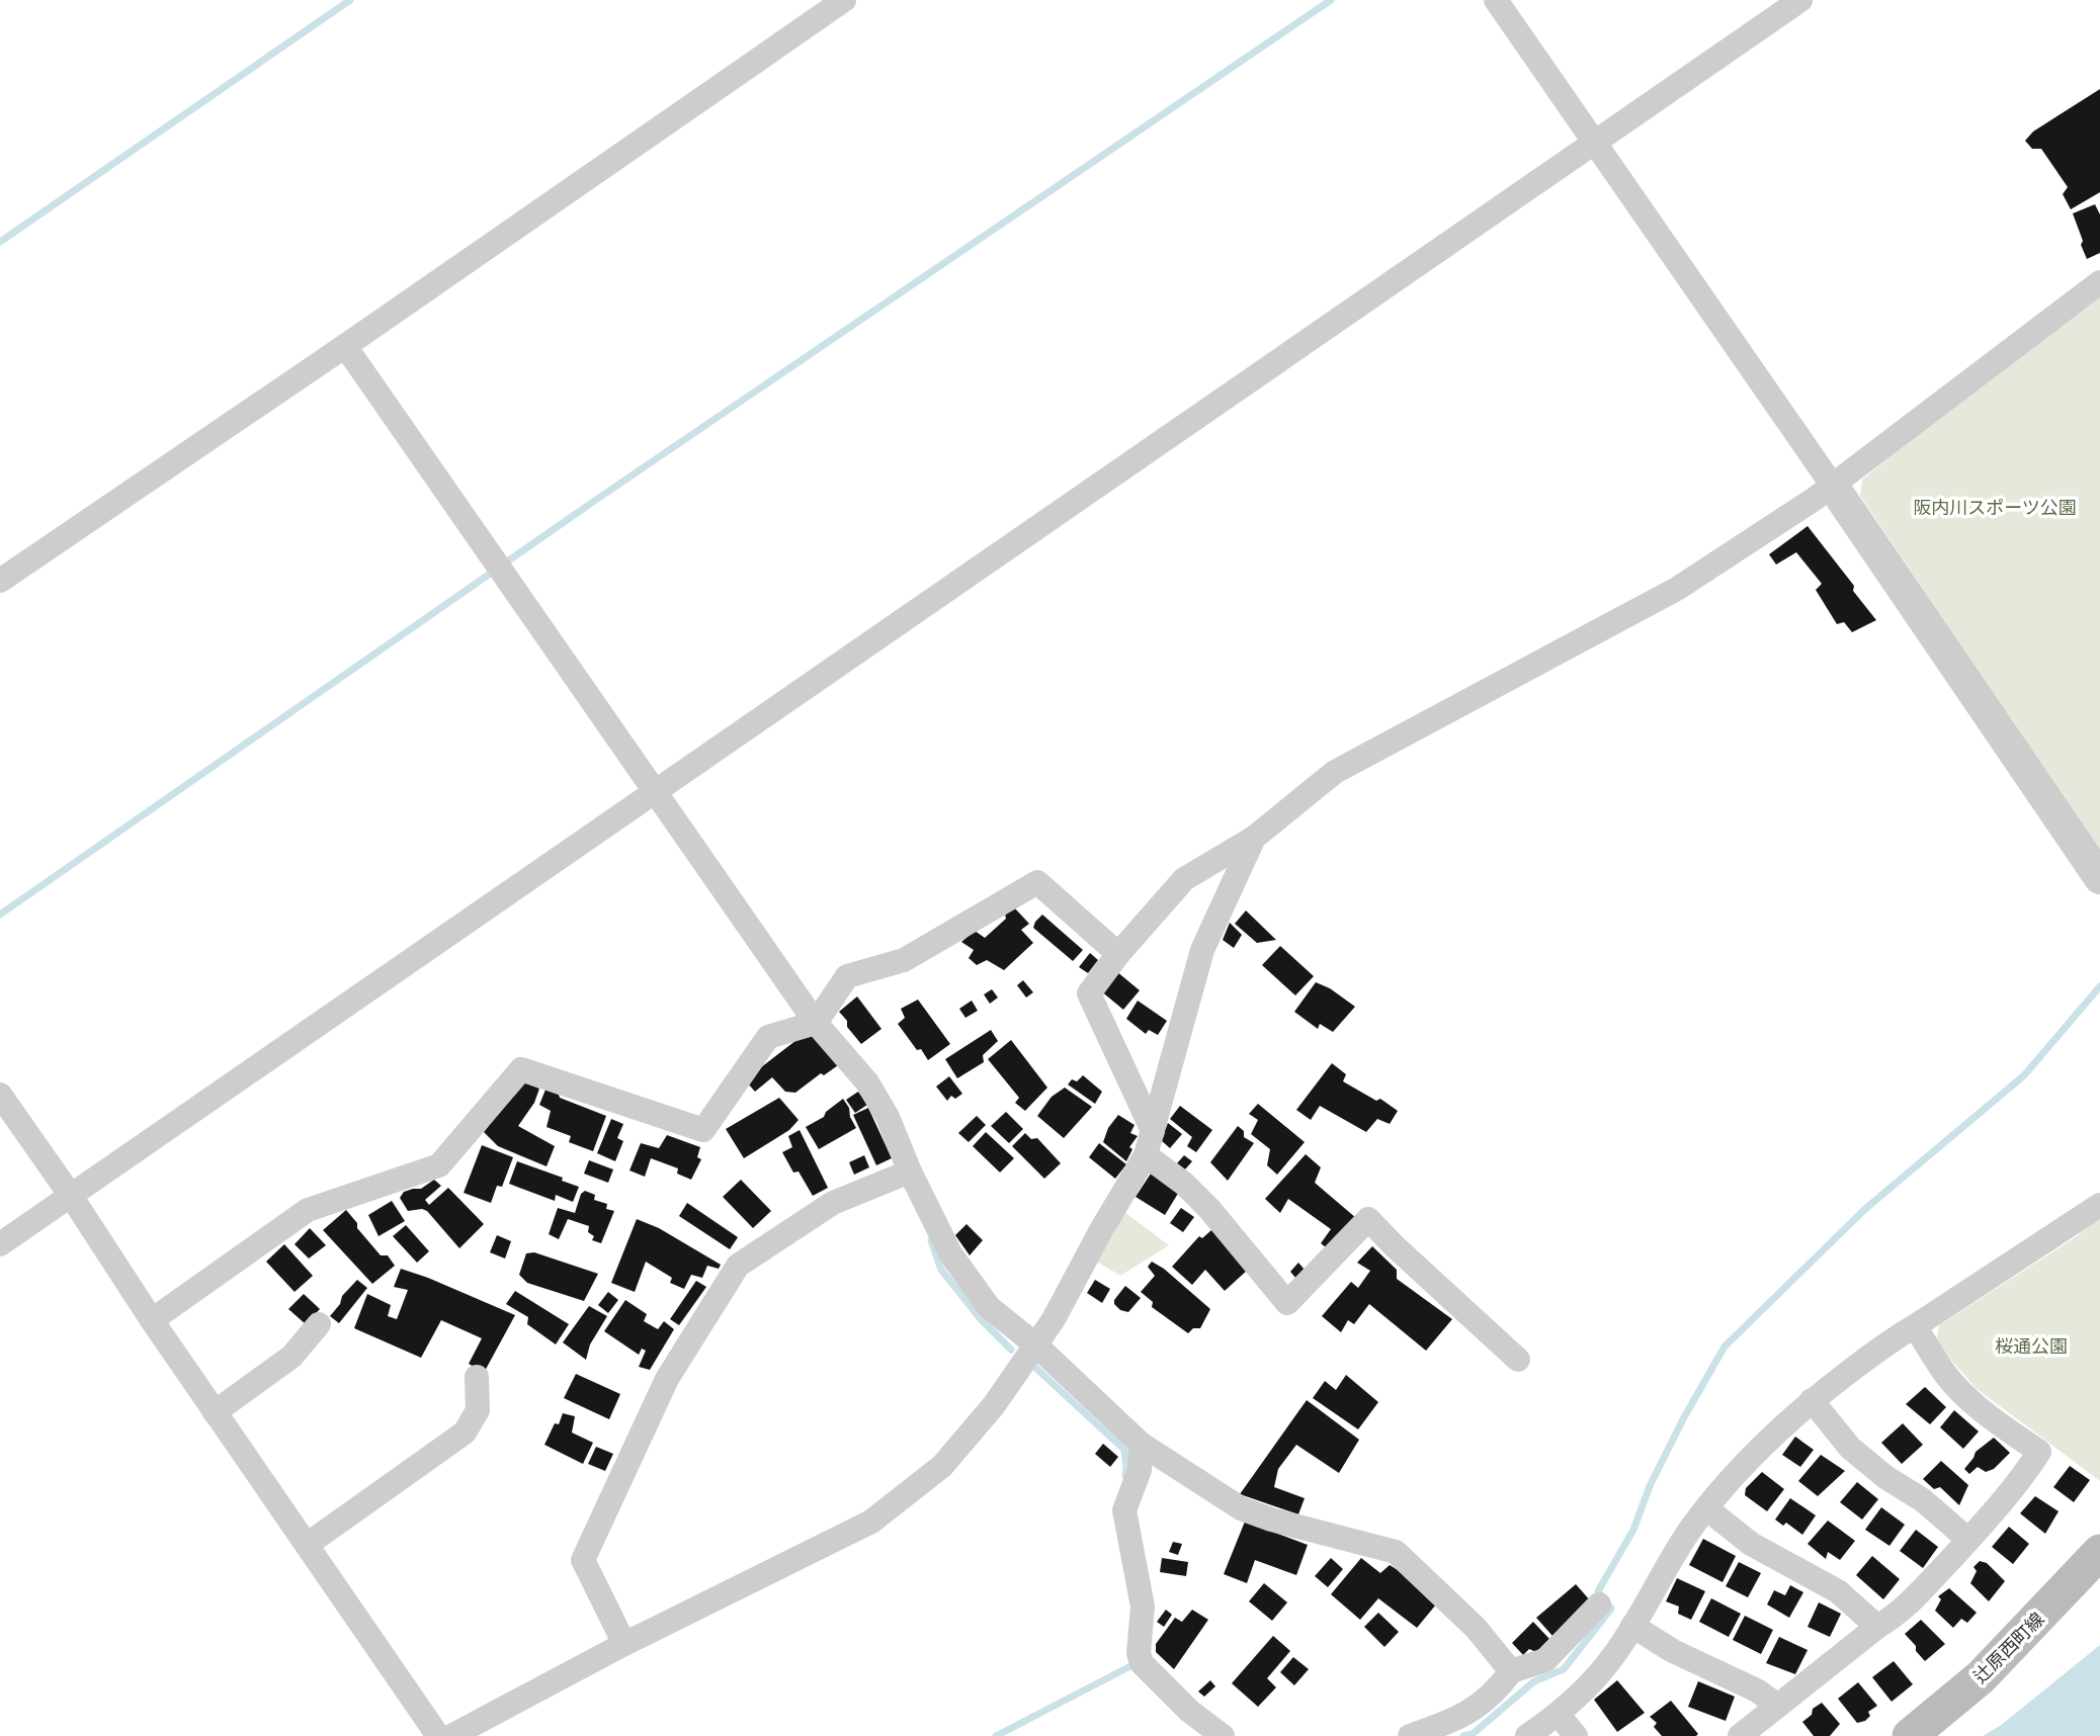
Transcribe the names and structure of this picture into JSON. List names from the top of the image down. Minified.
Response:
{"streets":{"main road":["辻原西町線"]},"parks":["阪内川スポーツ公園","桜通公園"]}
